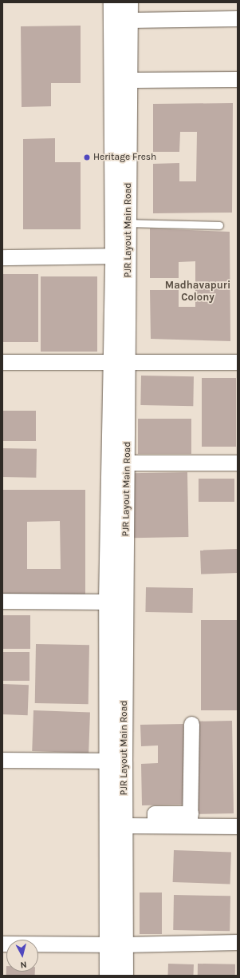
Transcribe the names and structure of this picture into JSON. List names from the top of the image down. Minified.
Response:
{"streets":{"street":["PJR Layout Main Road"]},"districts":["Madhavapuri Colony"],"places":["Heritage Fresh"],"north":"bottom"}
